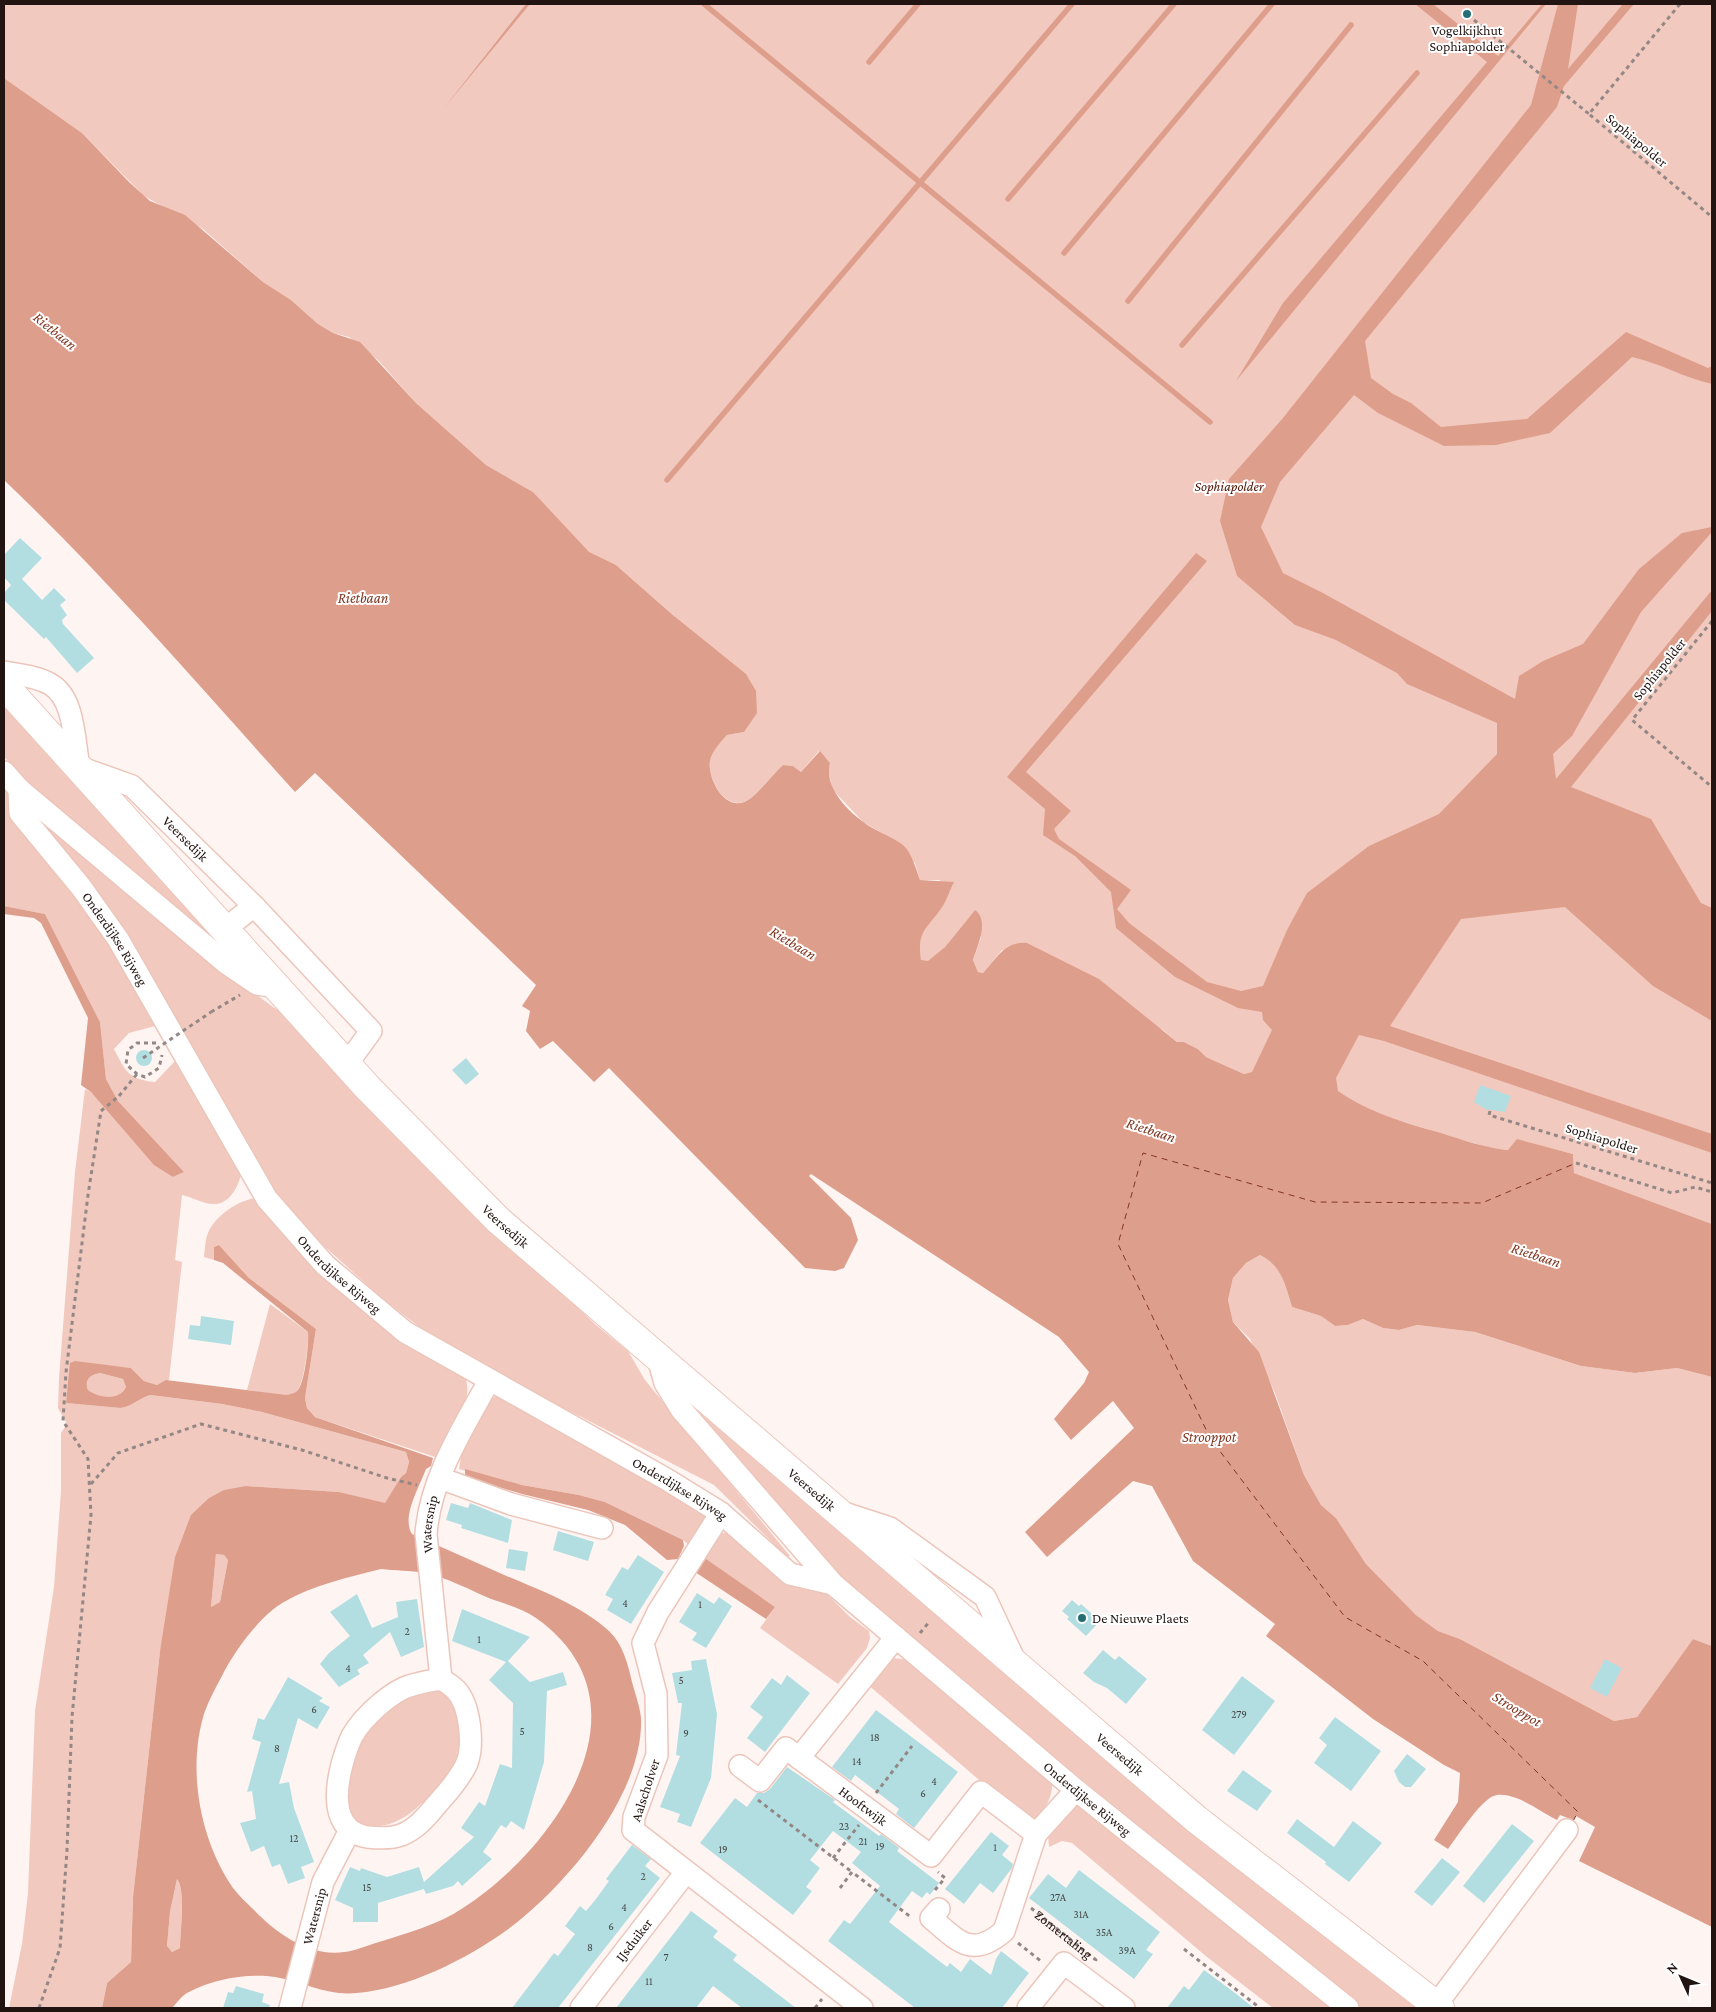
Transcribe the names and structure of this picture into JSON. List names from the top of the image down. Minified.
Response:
{"streets":{"main road":["Veersedijk"],"street":["Onderdijkse Rijweg","Watersnip","Aalscholver","Hooftwijk","Zomertaling","IJsduiker"],"path":["Sophiapolder"]},"crossings":[["Veersedijk","Onderdijkse Rijweg"],["Onderdijkse Rijweg","Watersnip"],["Onderdijkse Rijweg","Aalscholver"],["Aalscholver","IJsduiker"]],"water":["Rietbaan","Strooppot"],"parks":["Sophiapolder"],"places":["Vogelkijkhut Sophiapolder","De Nieuwe Plaets"],"house_numbers":["4","1","2","1","4","5","6","279","5","9","18","8","14","4","6","23","12","21","19","1","19","2","15","27A","4","31A","6","35A","8","39A","7","11"],"north":"top left"}
